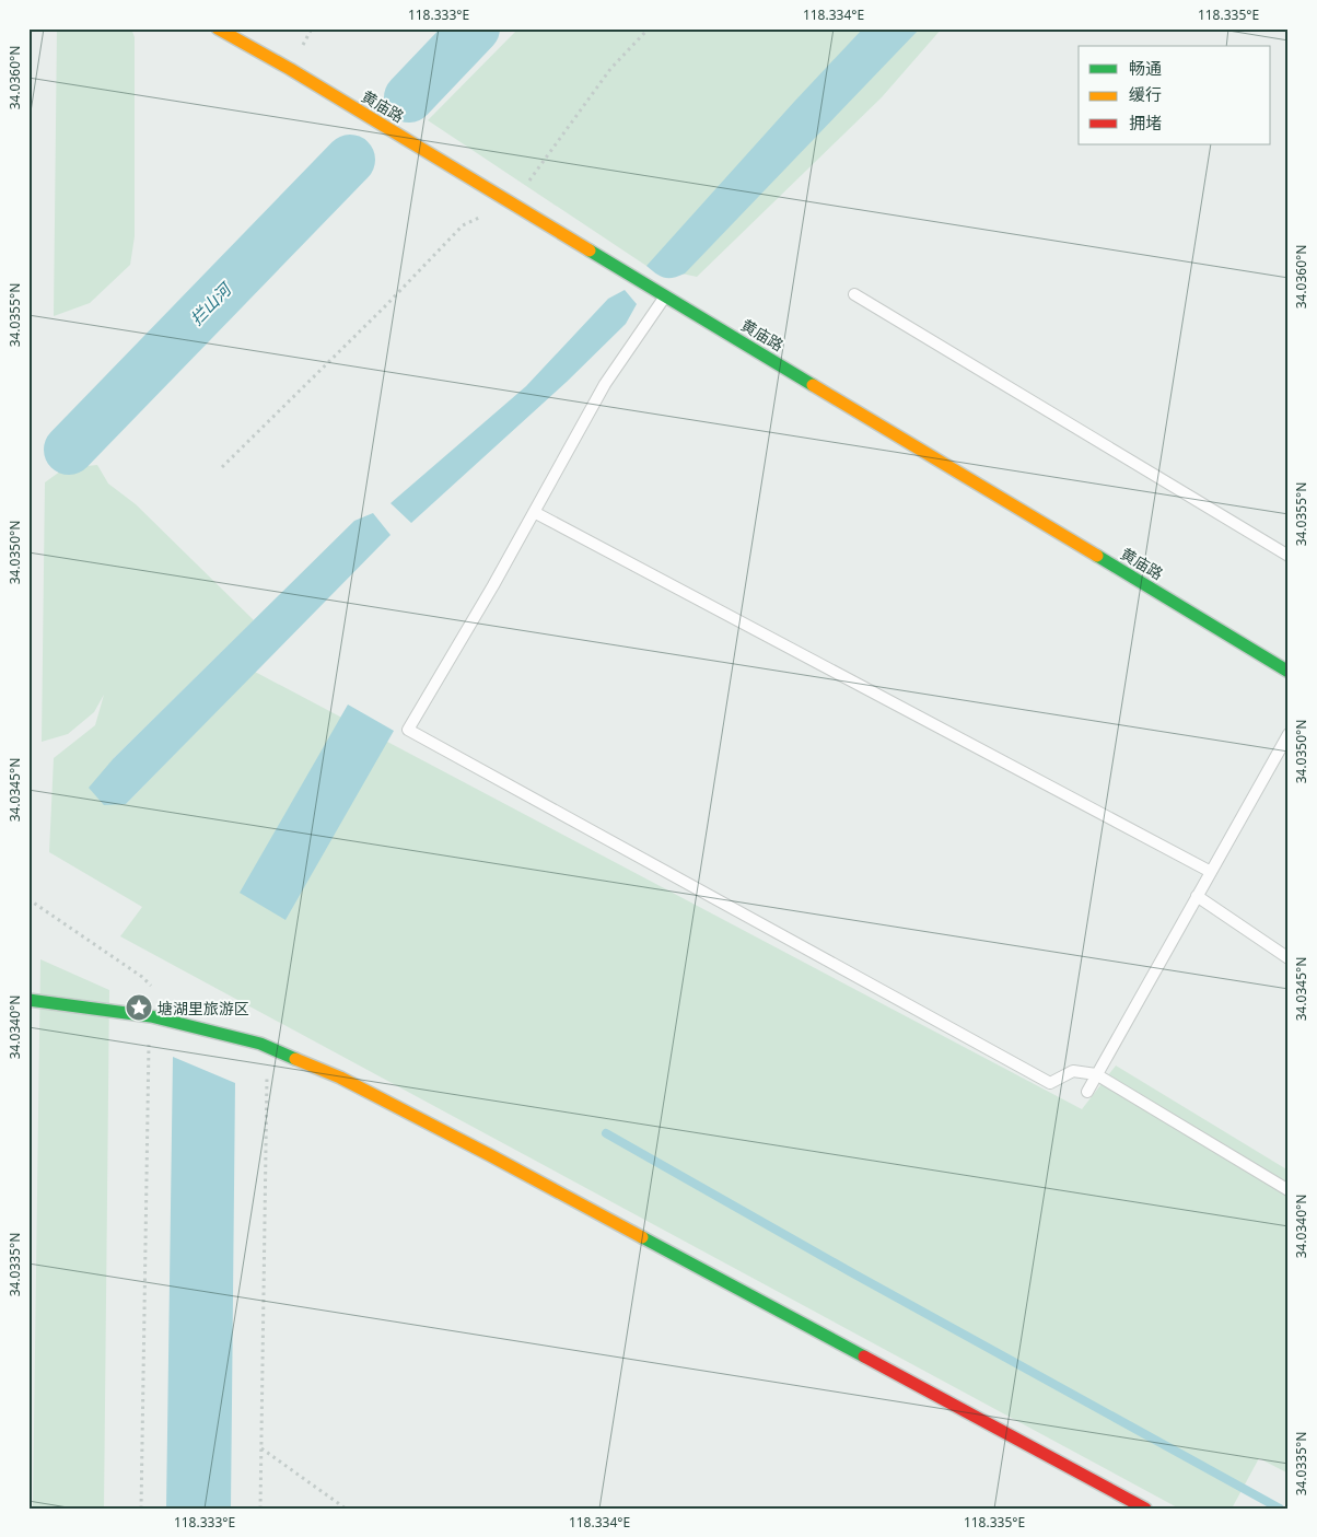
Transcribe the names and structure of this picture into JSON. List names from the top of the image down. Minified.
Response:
{"streets":{"street":["黄庙路"]},"water":["拦山河"],"places":{"place":["塘湖里旅游区"]},"legend":["畅通","缓行","拥堵"],"coordinates":["118.333°E","118.334°E","118.335°E","34.0360°N","34.0355°N","34.0350°N","34.0345°N","34.0340°N","34.0335°N"]}
